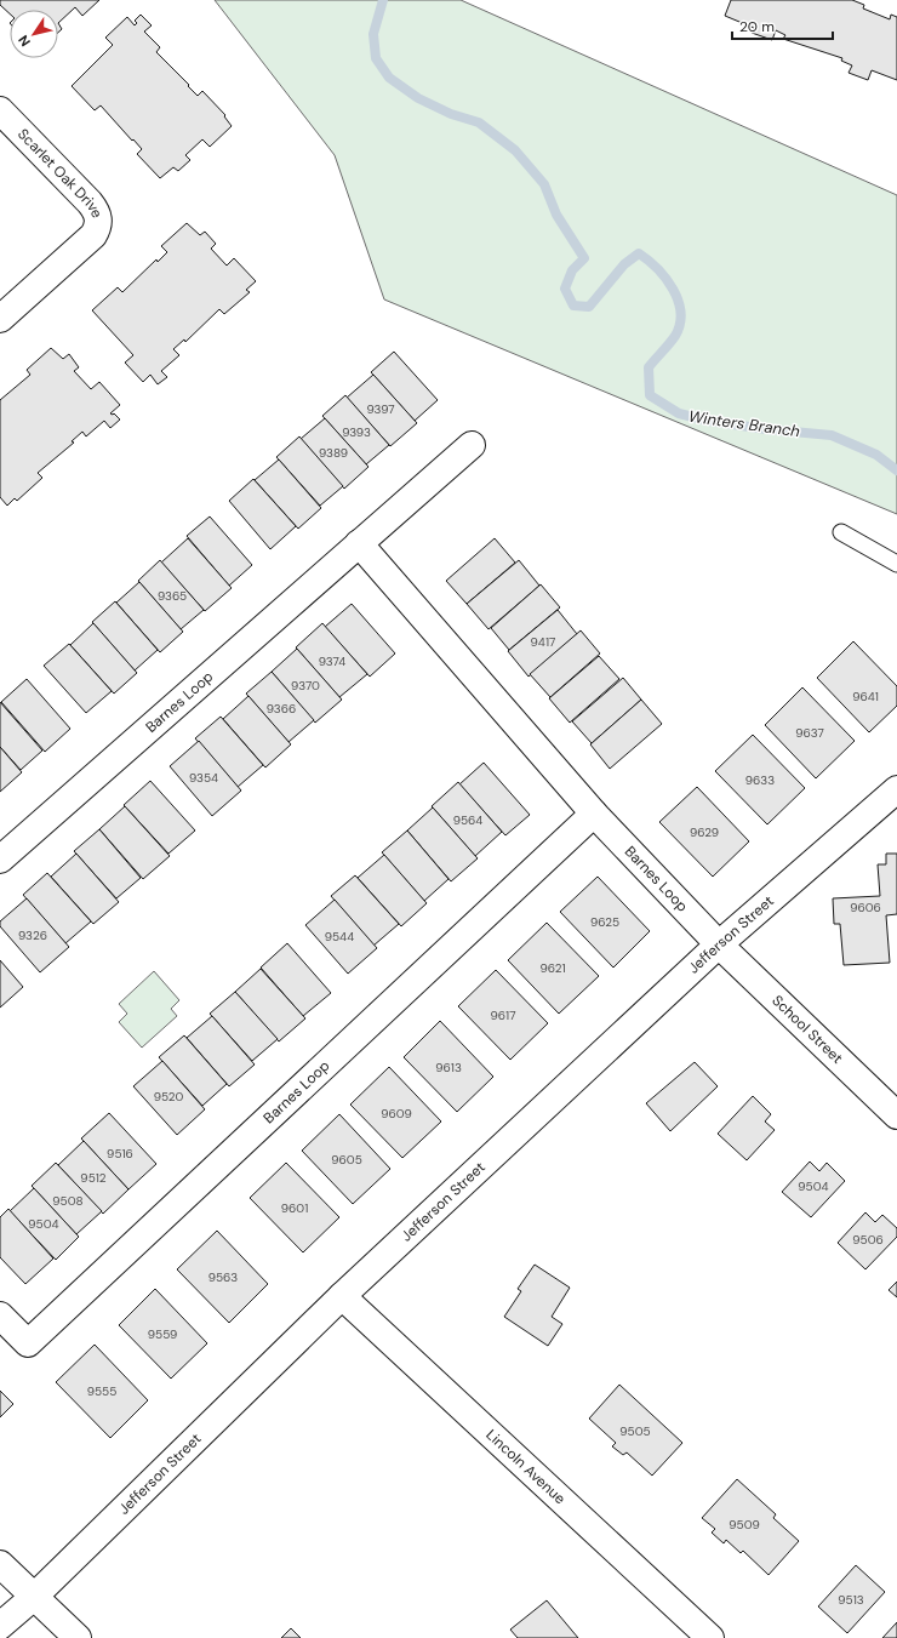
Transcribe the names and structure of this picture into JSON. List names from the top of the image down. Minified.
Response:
{"streets":{"street":["Scarlet Oak Drive","Barnes Loop","Jefferson Street","School Street","Lincoln Avenue"]},"crossings":[["Barnes Loop","Jefferson Street"],["Barnes Loop","School Street"],["Jefferson Street","School Street"],["Jefferson Street","Lincoln Avenue"]],"water":["Winters Branch"],"house_numbers":["9397","9393","9389","9365","9417","9374","9370","9641","9366","9637","9354","9633","9564","9629","9606","9625","9326","9544","9621","9617","9613","9520","9609","9516","9605","9512","9504","9508","9601","9504","9506","9563","9559","9555","9505","9509","9513"],"scale_bar":"20 m","north":"bottom left"}
